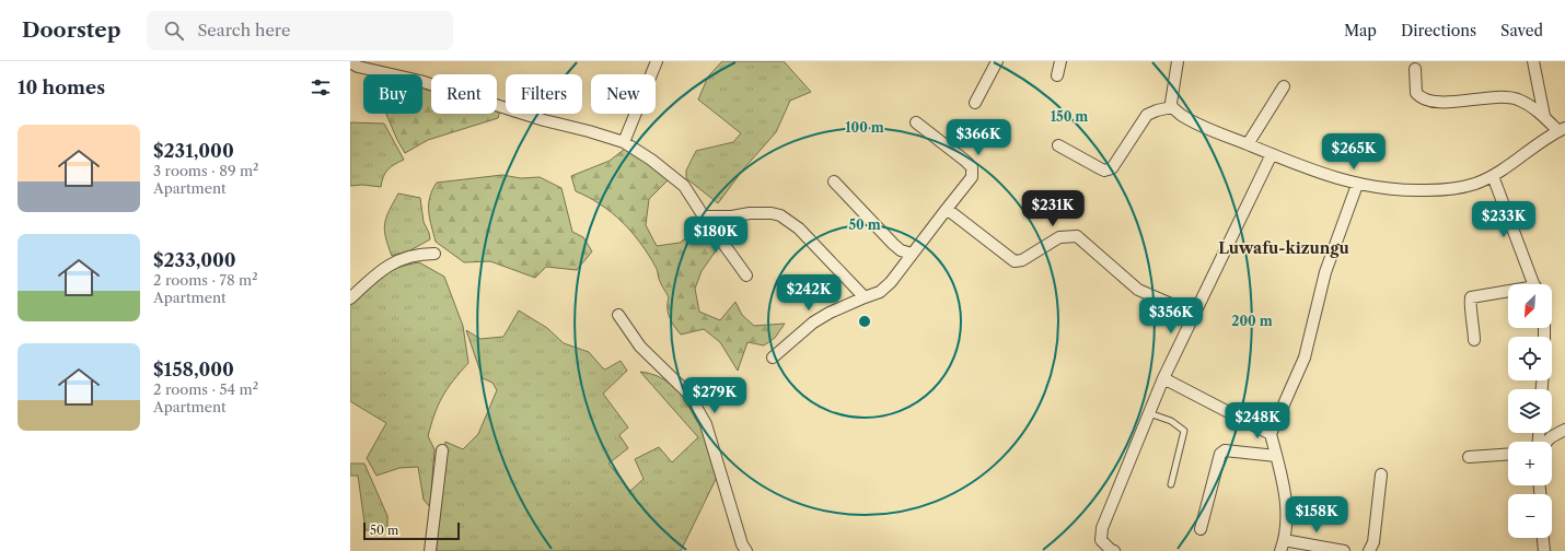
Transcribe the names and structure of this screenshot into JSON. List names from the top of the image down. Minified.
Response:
{"districts":["Luwafu-kizungu"],"scale_bar":"50 m","north":"bottom left","page":{"header":"Doorstep","search":"Search here","nav":["Map","Directions","Saved"],"heading":"10 homes","chip":["Buy","Rent","Filters","New"],"list":[{"name":"$231,000","note":"3 rooms · 89 m² · Apartment"},{"name":"$233,000","note":"2 rooms · 78 m² · Apartment"},{"name":"$158,000","note":"2 rooms · 54 m² · Apartment"}],"price":["$366K","$265K","$231K","$233K","$180K","$242K","$356K","$279K","$248K","$158K"],"map_buttons":["+","−"],"scale":"50 m"},"rings":["150 m","100 m","50 m","200 m"]}
